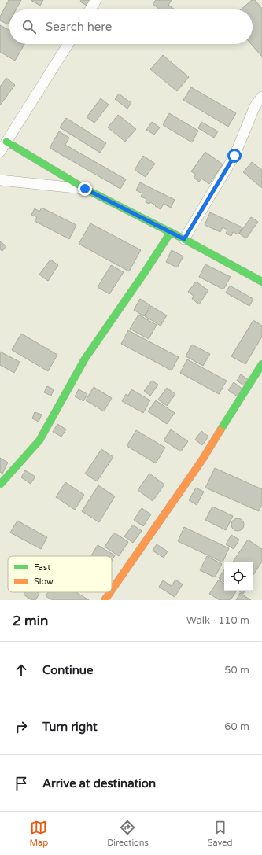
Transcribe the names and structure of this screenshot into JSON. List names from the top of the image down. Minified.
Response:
{"legend":["Fast","Slow"],"page":{"search":"Search here","heading":["2 min","Walk · 110 m"],"list":[["Continue","50 m"],["Turn right","60 m"],"Arrive at destination"],"nav":["Map","Directions","Saved"]}}
